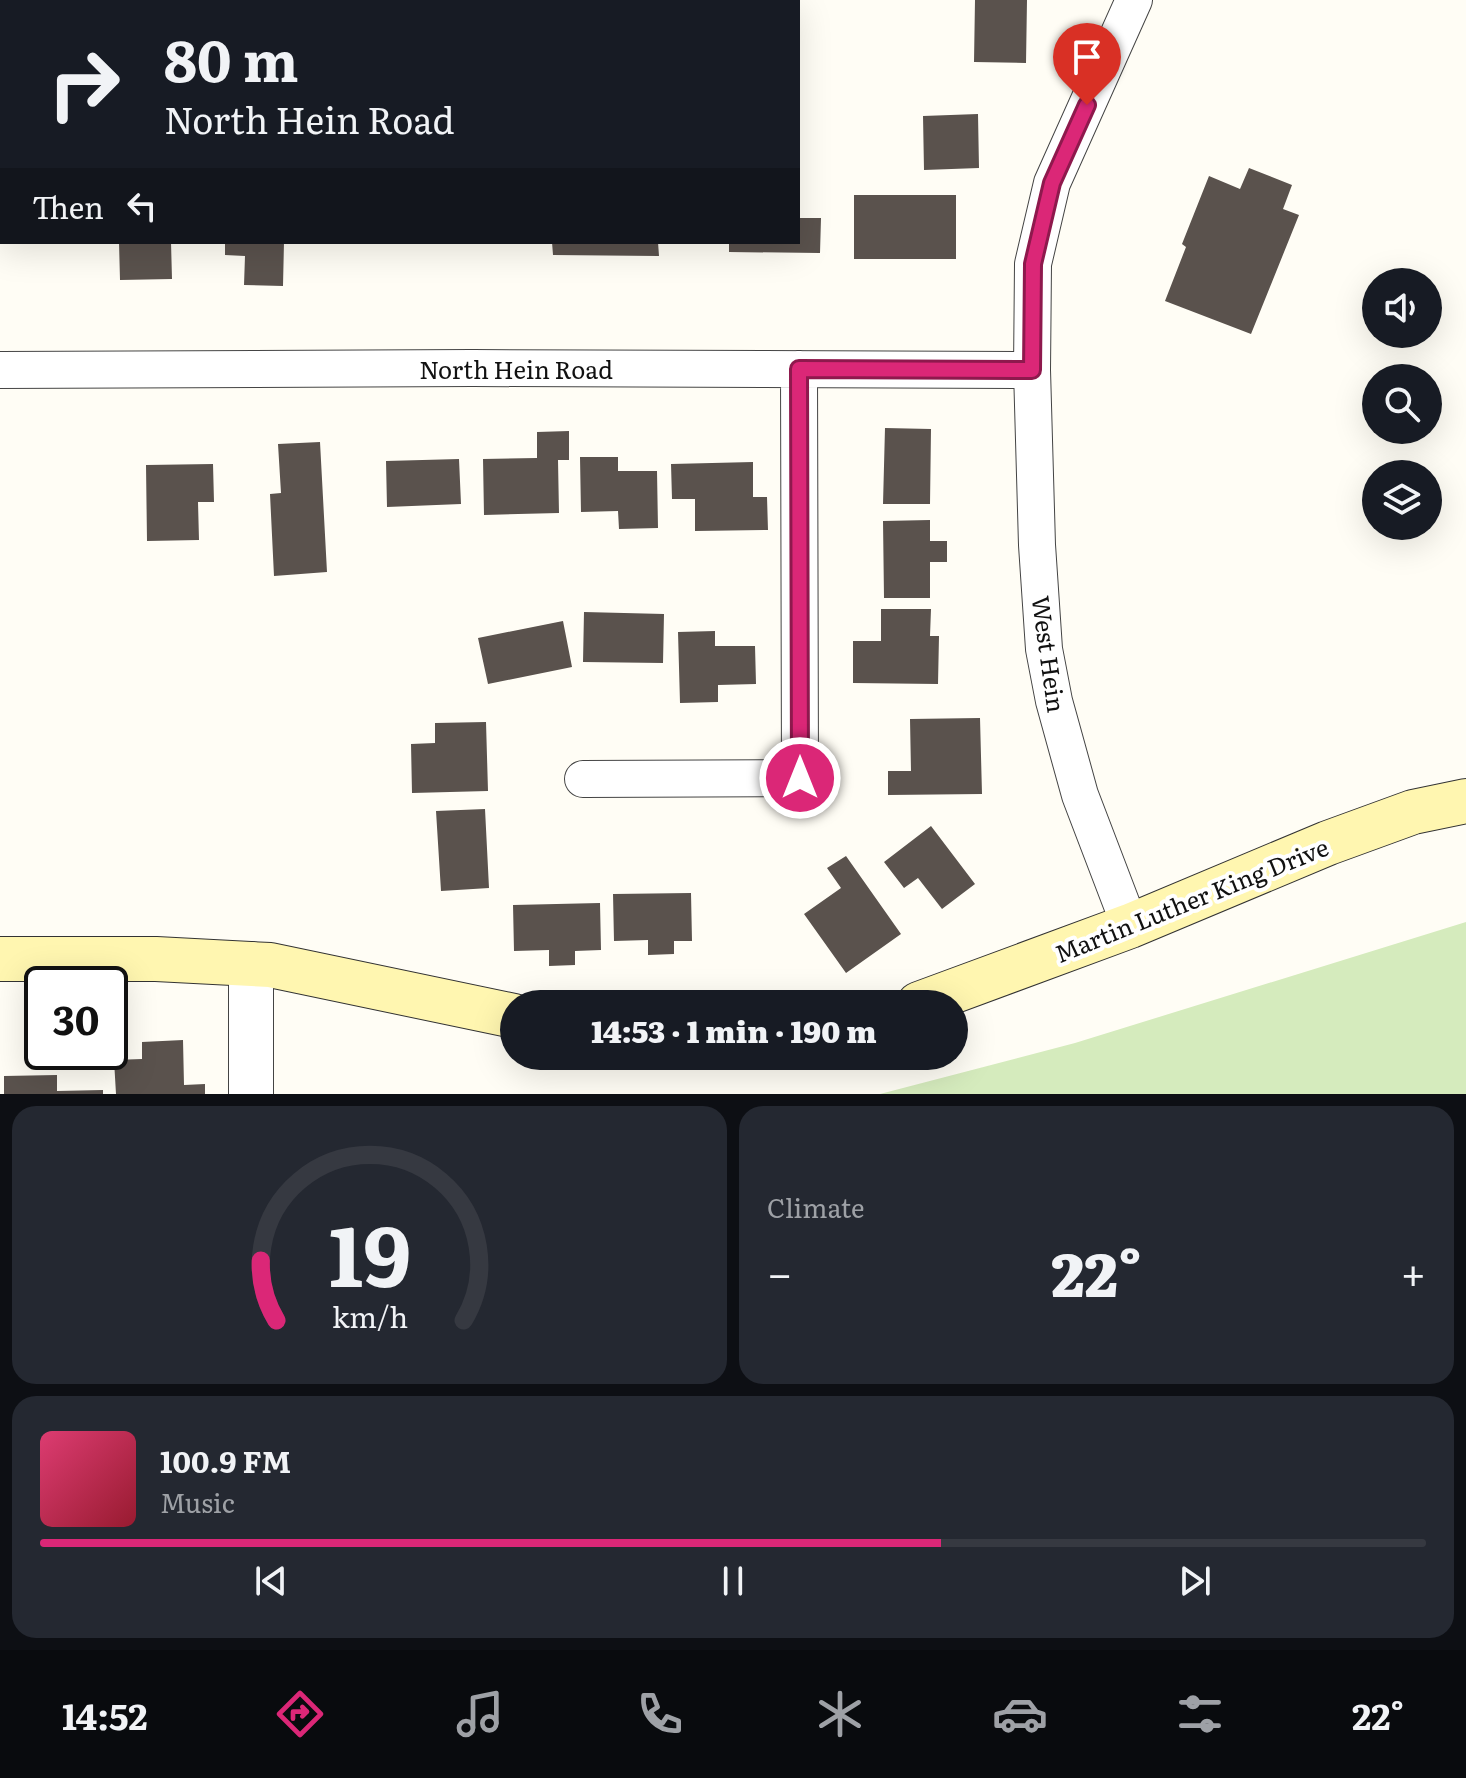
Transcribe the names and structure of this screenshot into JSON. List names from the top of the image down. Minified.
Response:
{"streets":{"main road":["Martin Luther King Drive"],"street":["North Hein Road","West Hein"]},"crossings":[["North Hein Road","West Hein"],["West Hein","Martin Luther King Drive"]],"page":{"turn":["80 m","North Hein Road"],"then":"Then","limit":"30","trip":"14:53 · 1 min · 190 m","tile":"Climate","heat":["−","22°","+"],"song":["100.9 FM","Music"],"tabs":["14:52","22°"],"gauge":["19","km/h"]}}
